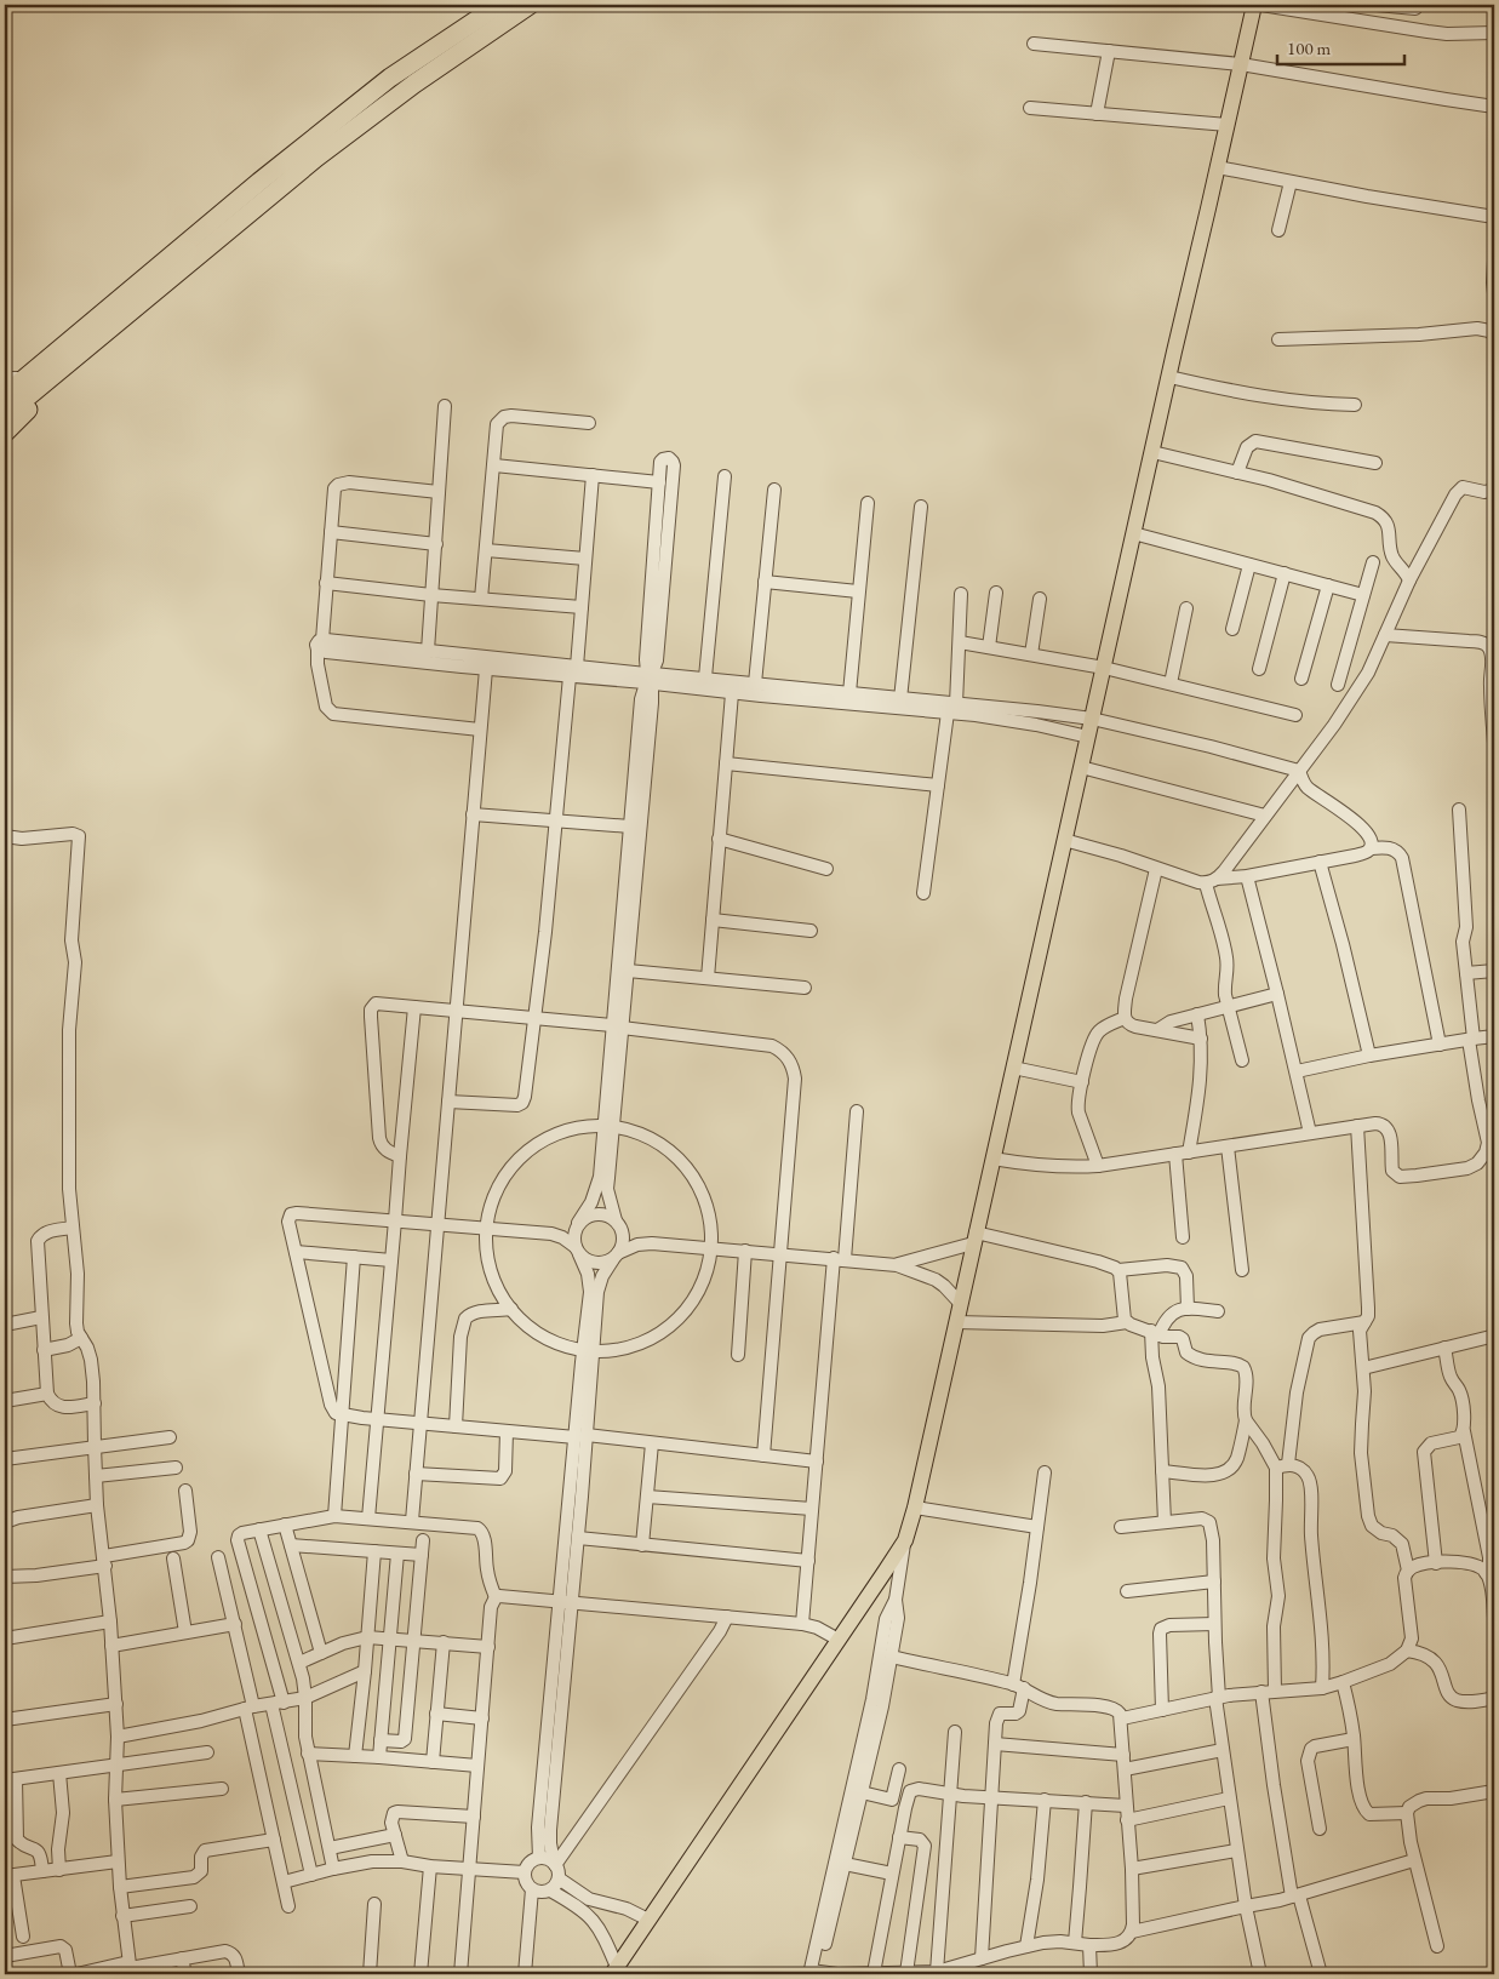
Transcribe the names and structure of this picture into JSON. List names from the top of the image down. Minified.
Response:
{"scale_bar":"100 m"}
